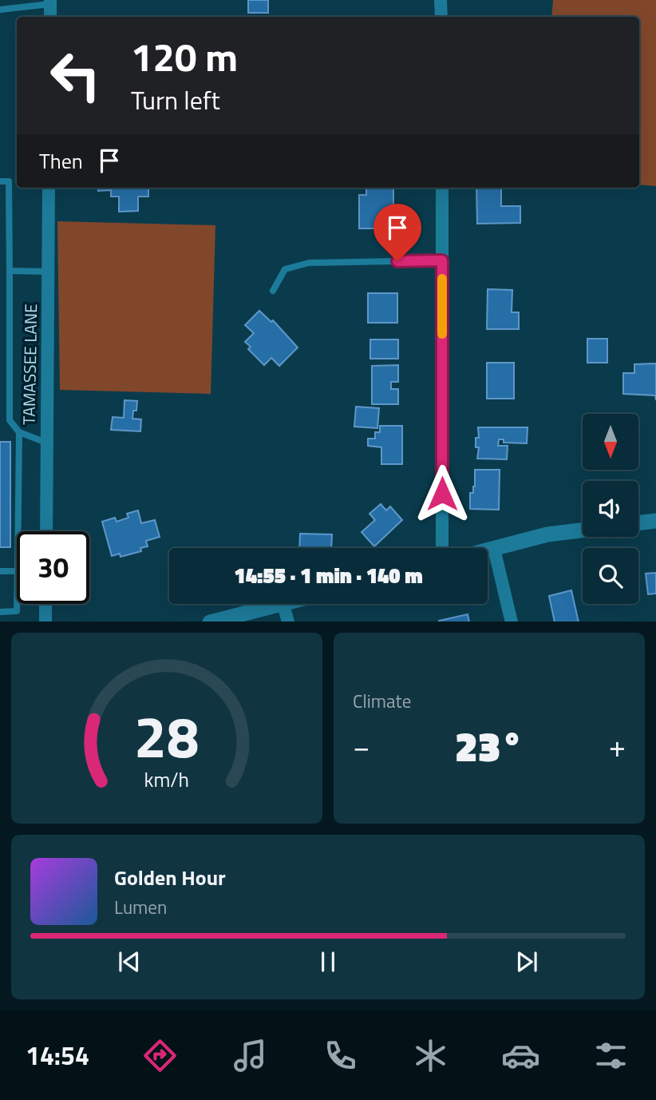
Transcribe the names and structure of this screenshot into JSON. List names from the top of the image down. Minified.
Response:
{"streets":{"street":["TAMASSEE LANE"]},"north":"bottom","page":{"turn":["120 m","Turn left"],"then":"Then","limit":"30","trip":"14:55 · 1 min · 140 m","tile":"Climate","heat":["−","23°","+"],"song":["Golden Hour","Lumen"],"tabs":"14:54","gauge":["28","km/h"]}}
